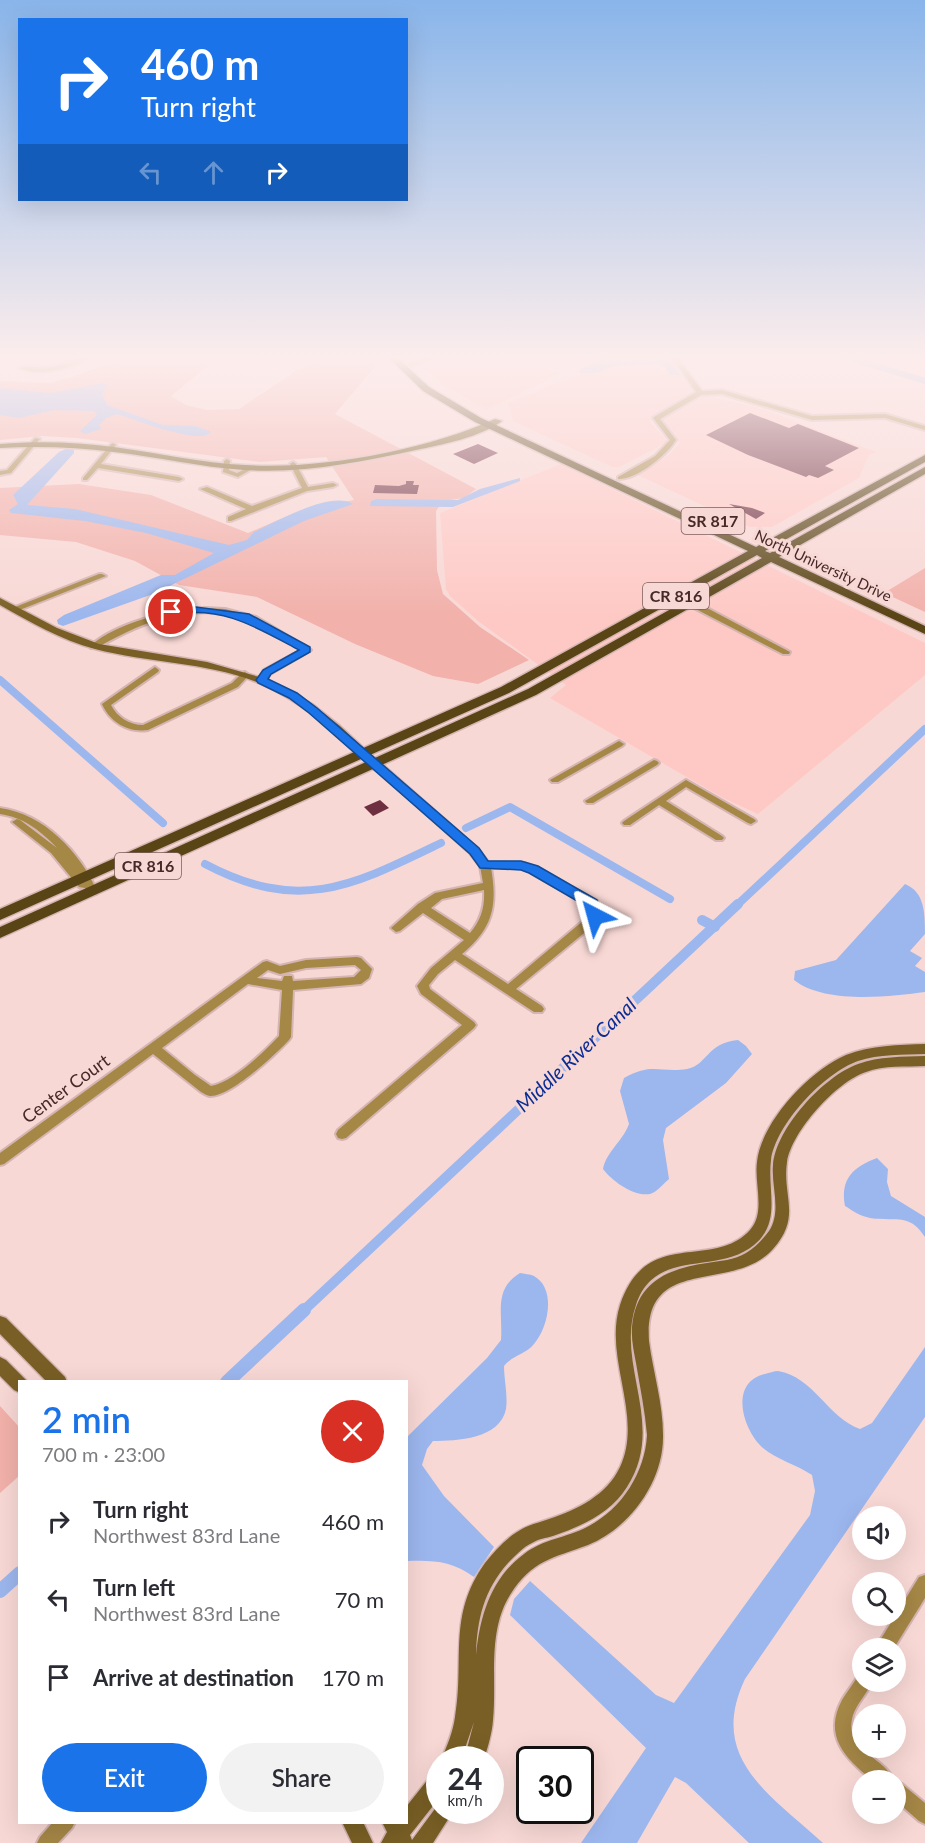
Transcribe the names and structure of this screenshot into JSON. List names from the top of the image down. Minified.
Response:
{"streets":{"main road":["SR 817","North University Drive","CR 816"],"street":["Center Court"]},"crossings":[["North University Drive","CR 816"]],"water":["Middle River Canal"],"page":{"turn":["460 m","Turn right"],"heading":["2 min","700 m · 23:00"],"list":[{"name":"Turn right","note":"Northwest 83rd Lane","value":"460 m"},{"name":"Turn left","note":"Northwest 83rd Lane","value":"70 m"},{"name":"Arrive at destination","value":"170 m"}],"map_buttons":["+","−"],"buttons":["Exit","Share"],"speed":"24 km/h","limit":"30"}}
